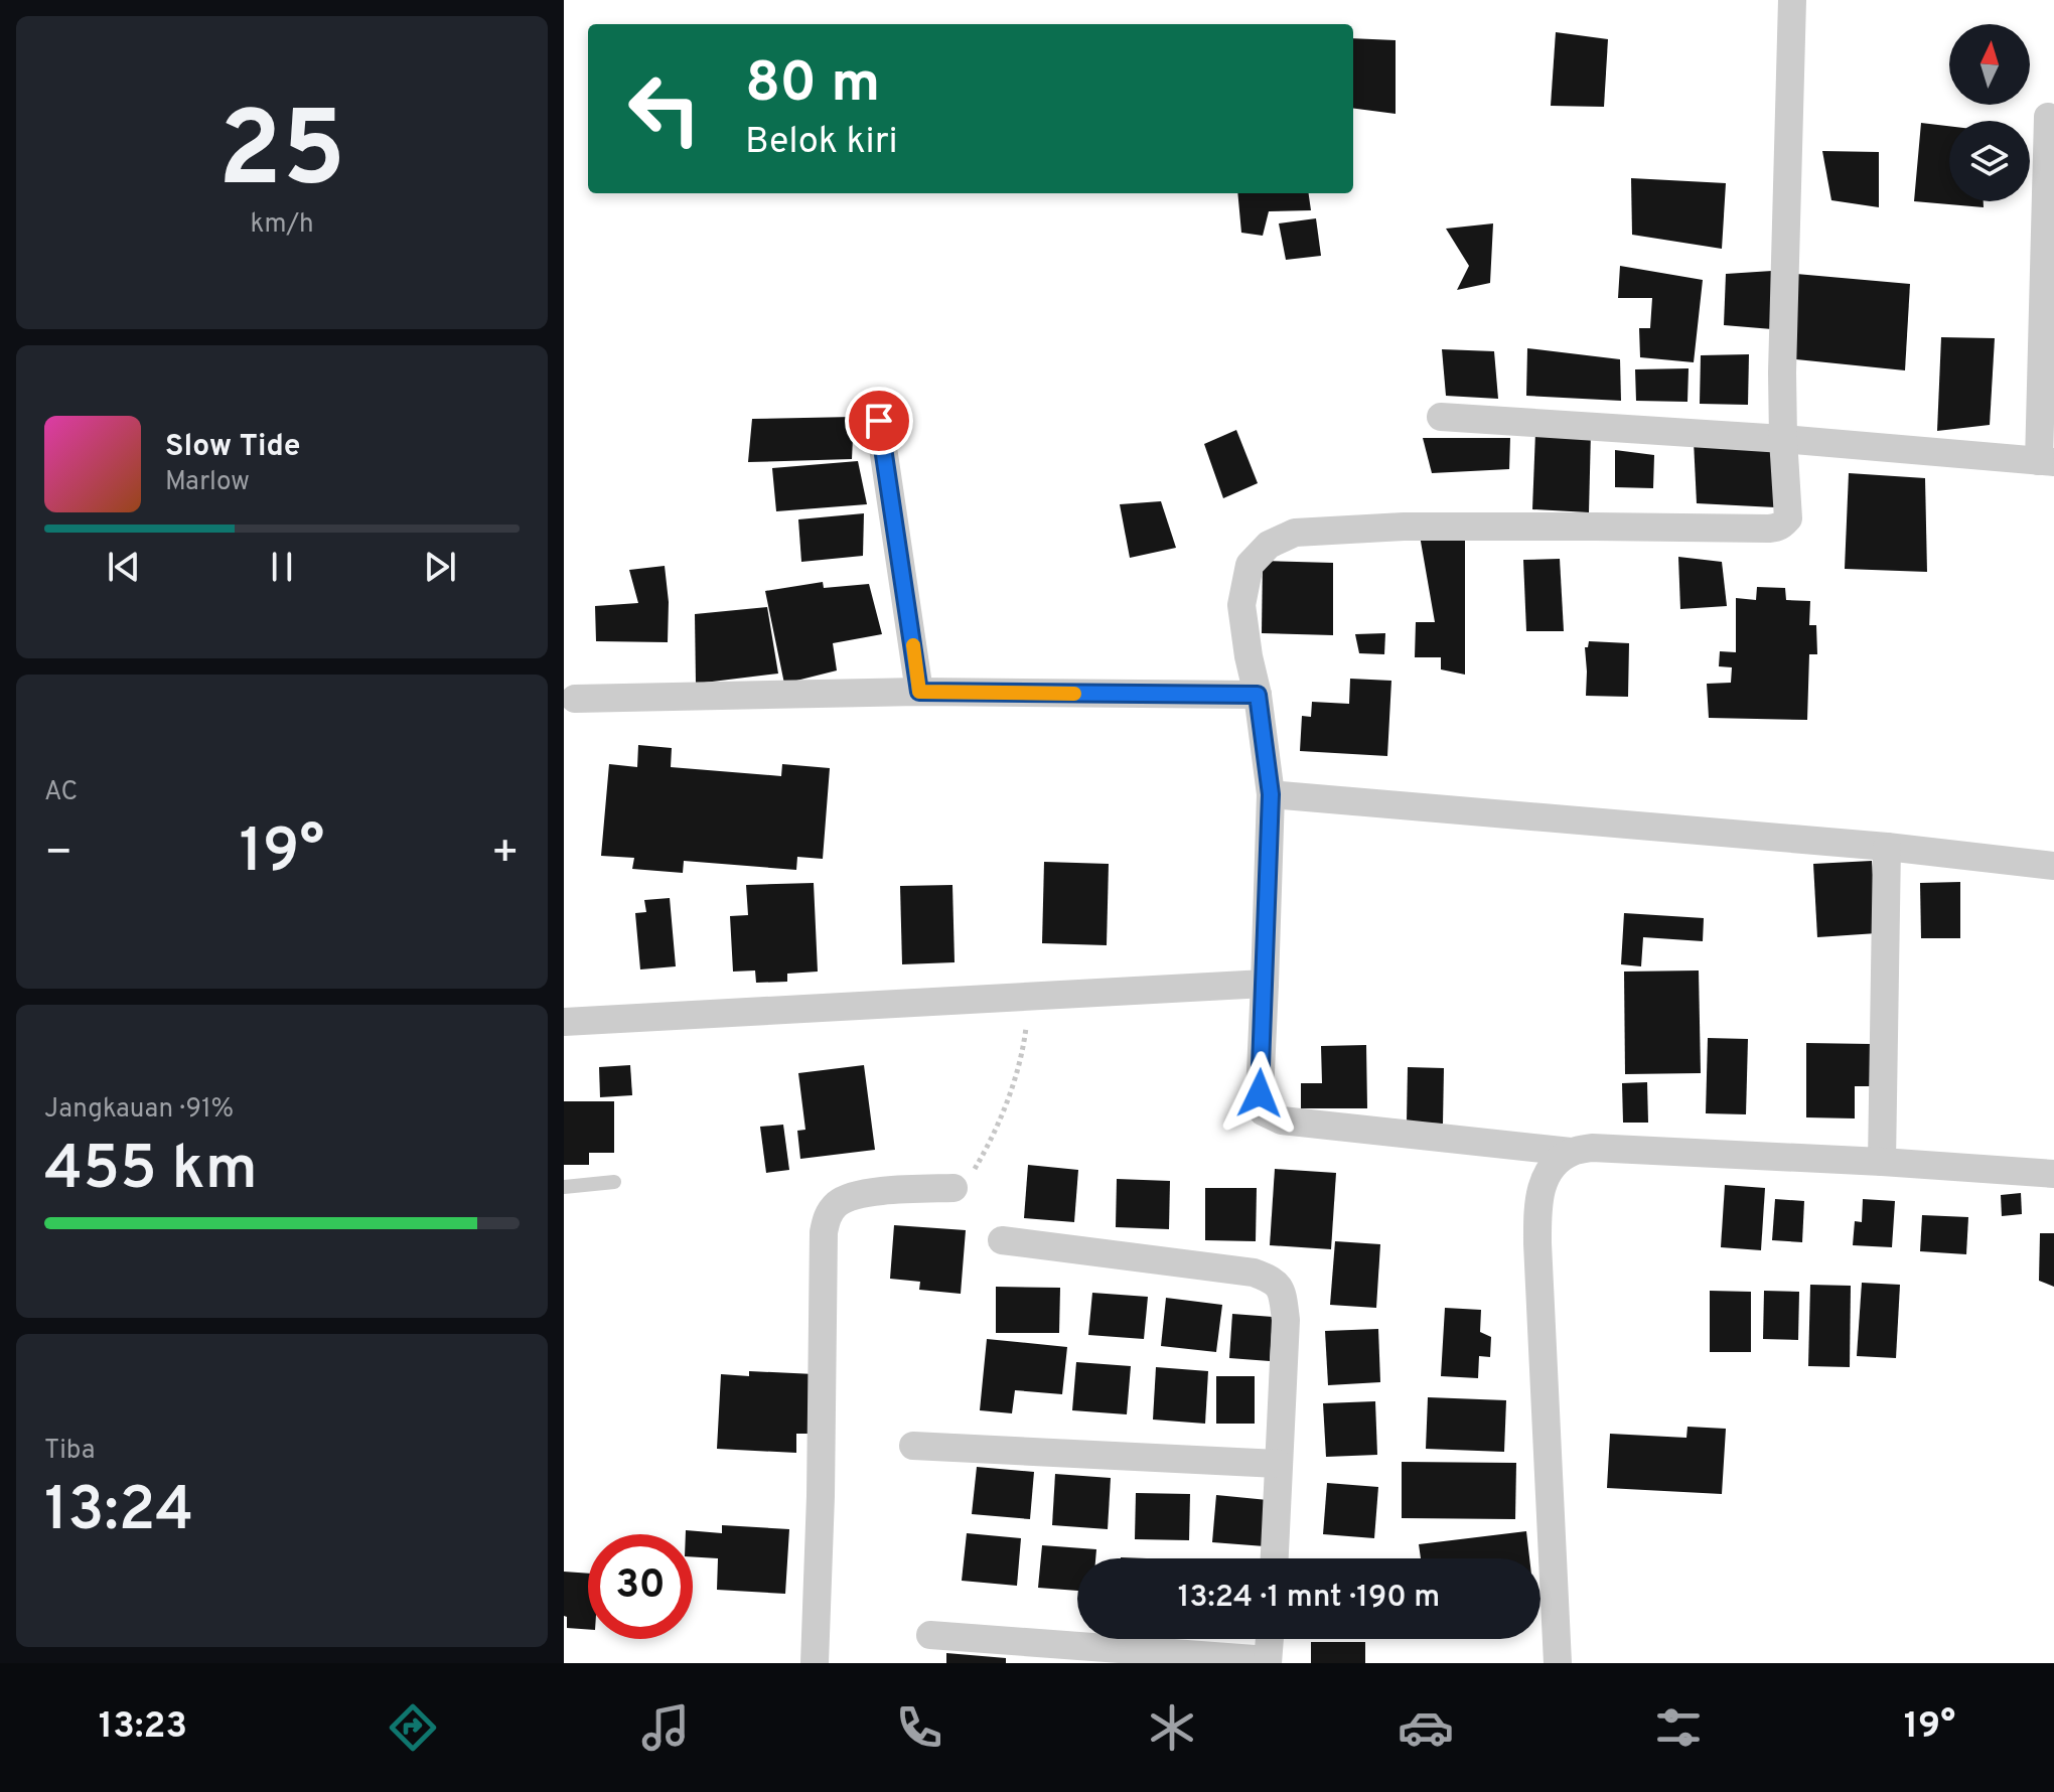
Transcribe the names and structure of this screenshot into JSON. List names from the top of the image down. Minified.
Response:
{"north":"top","page":{"tile":[["25","km/h"],"AC",["Jangkauan · 91%","455 km"],["Tiba","13:24"]],"turn":["80 m","Belok kiri"],"song":["Slow Tide","Marlow"],"heat":["−","19°","+"],"limit":"30","trip":"13:24 · 1 mnt · 190 m","tabs":["13:23","19°"]}}
